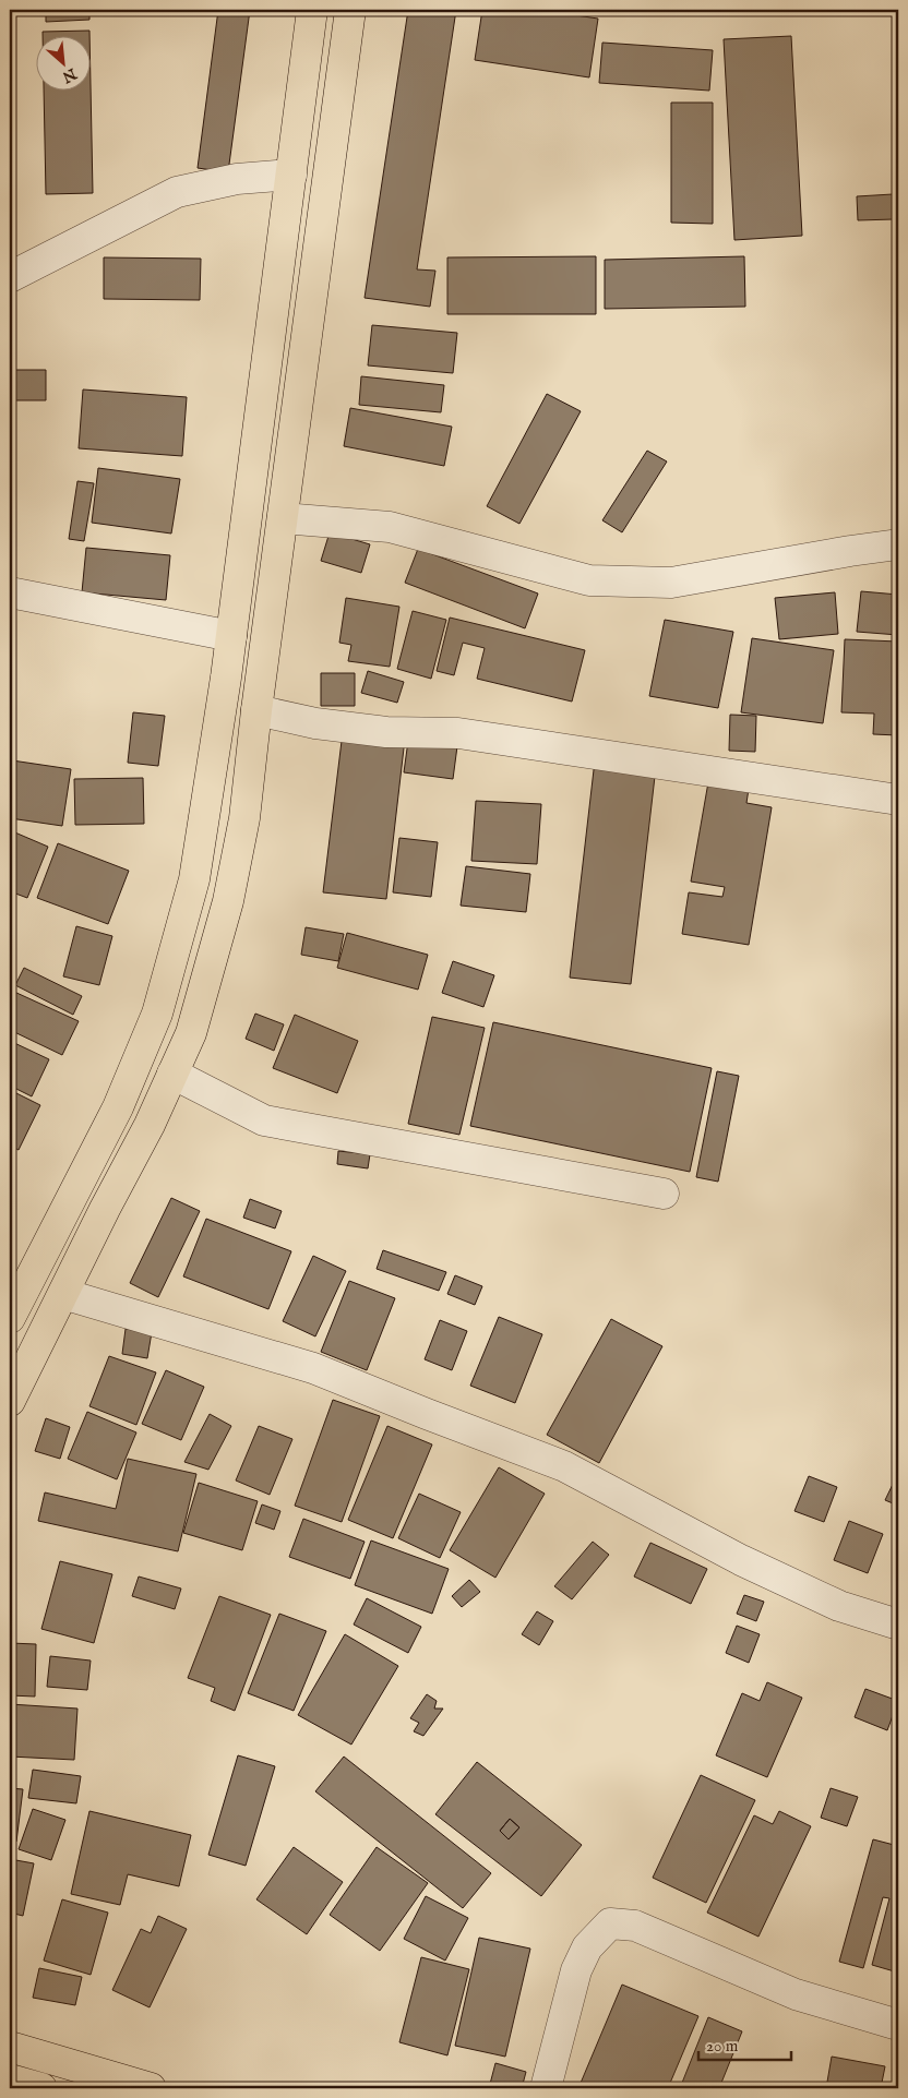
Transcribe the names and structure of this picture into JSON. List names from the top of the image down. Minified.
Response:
{"scale_bar":"20 m","north":"bottom right"}
